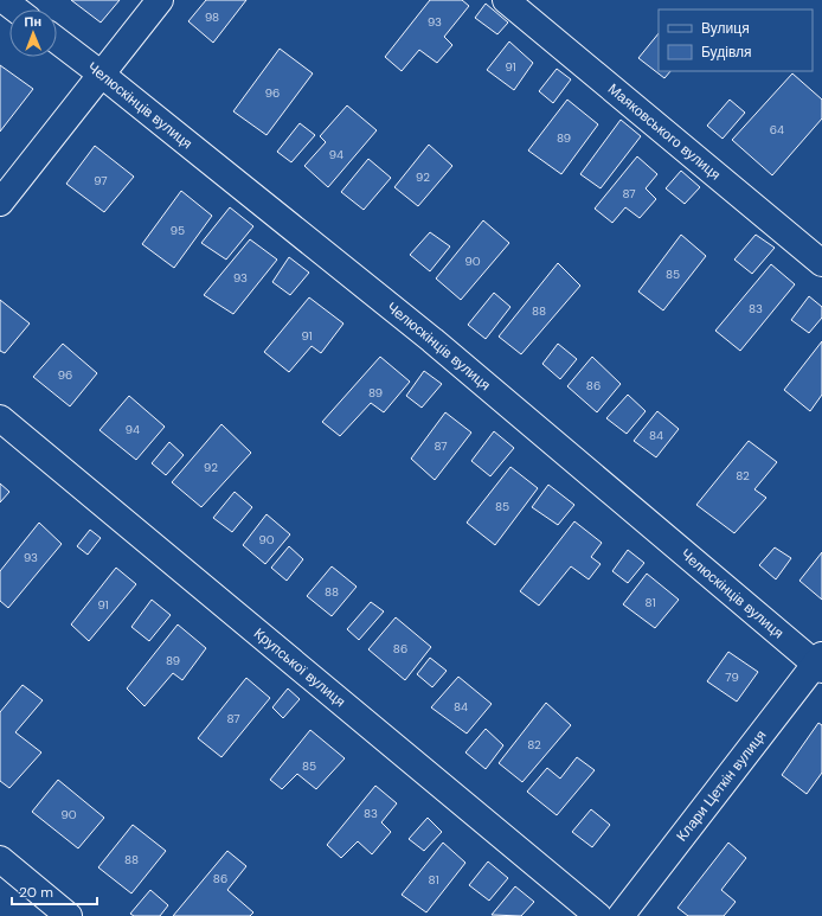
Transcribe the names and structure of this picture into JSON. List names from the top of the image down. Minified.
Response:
{"streets":{"street":["Челюскінців вулиця","Маяковського вулиця","Крупської вулиця","Клари Цеткін вулиця"]},"crossings":[["Челюскінців вулиця","Клари Цеткін вулиця"]],"house_numbers":["98","93","91","96","64","89","94","92","97","87","95","90","85","93","83","88","91","96","86","89","94","84","87","92","82","85","90","93","88","81","91","86","89","79","84","87","82","85","83","90","88","86","81"],"legend":["Вулиця","Будівля"],"scale_bar":"20 m","north":"top"}
